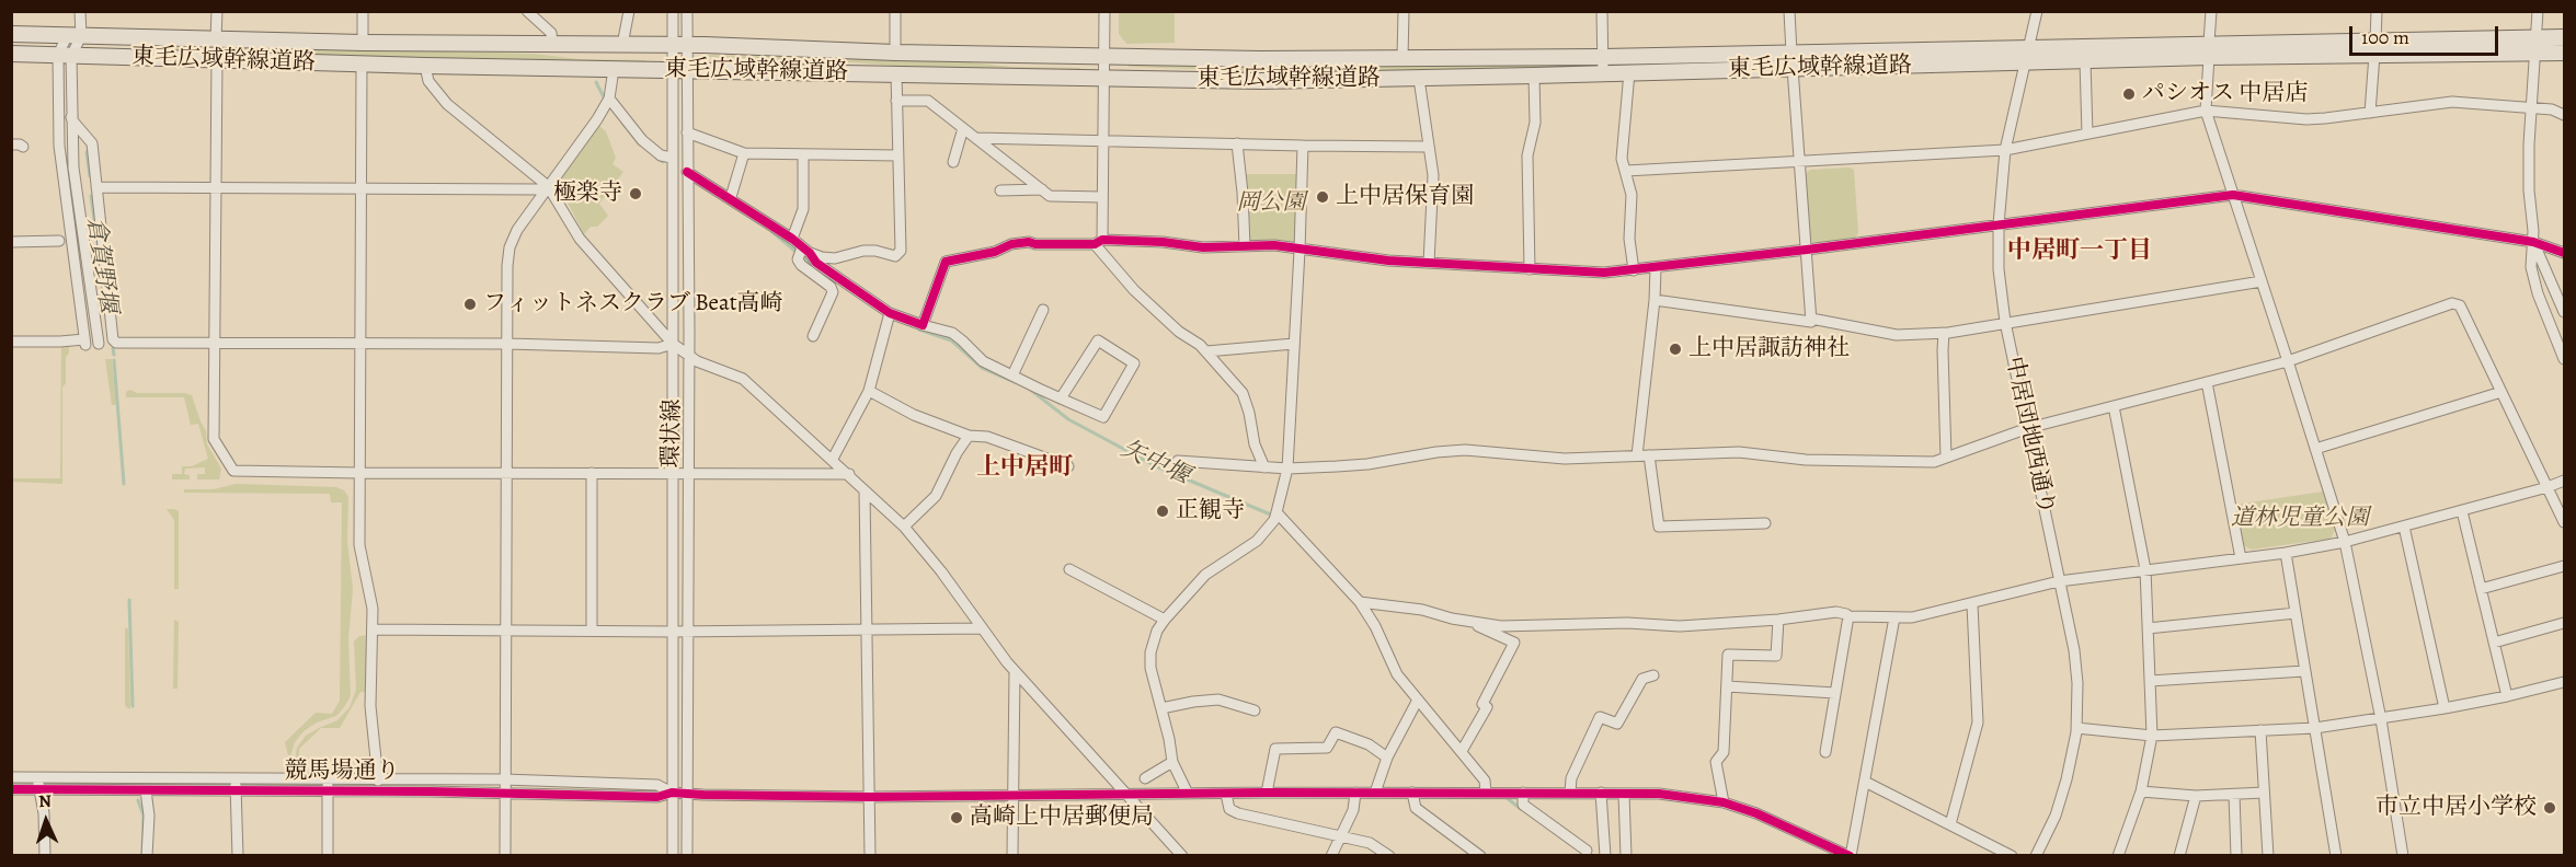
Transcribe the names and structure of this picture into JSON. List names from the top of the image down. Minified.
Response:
{"streets":{"highway":["東毛広域幹線道路"],"street":["環状線","中居団地西通り","競馬場通り"]},"crossings":[["東毛広域幹線道路","環状線"],["東毛広域幹線道路","中居団地西通り"],["環状線","競馬場通り"]],"districts":["中居町一丁目","上中居町"],"water":["倉賀野堰","矢中堰"],"parks":["岡公園","道林児童公園"],"places":["パシオス 中居店","極楽寺","上中居保育園","フィットネスクラブ Beat高崎","上中居諏訪神社","正観寺","市立中居小学校","高崎上中居郵便局"],"scale_bar":"100 m","north":"top"}
